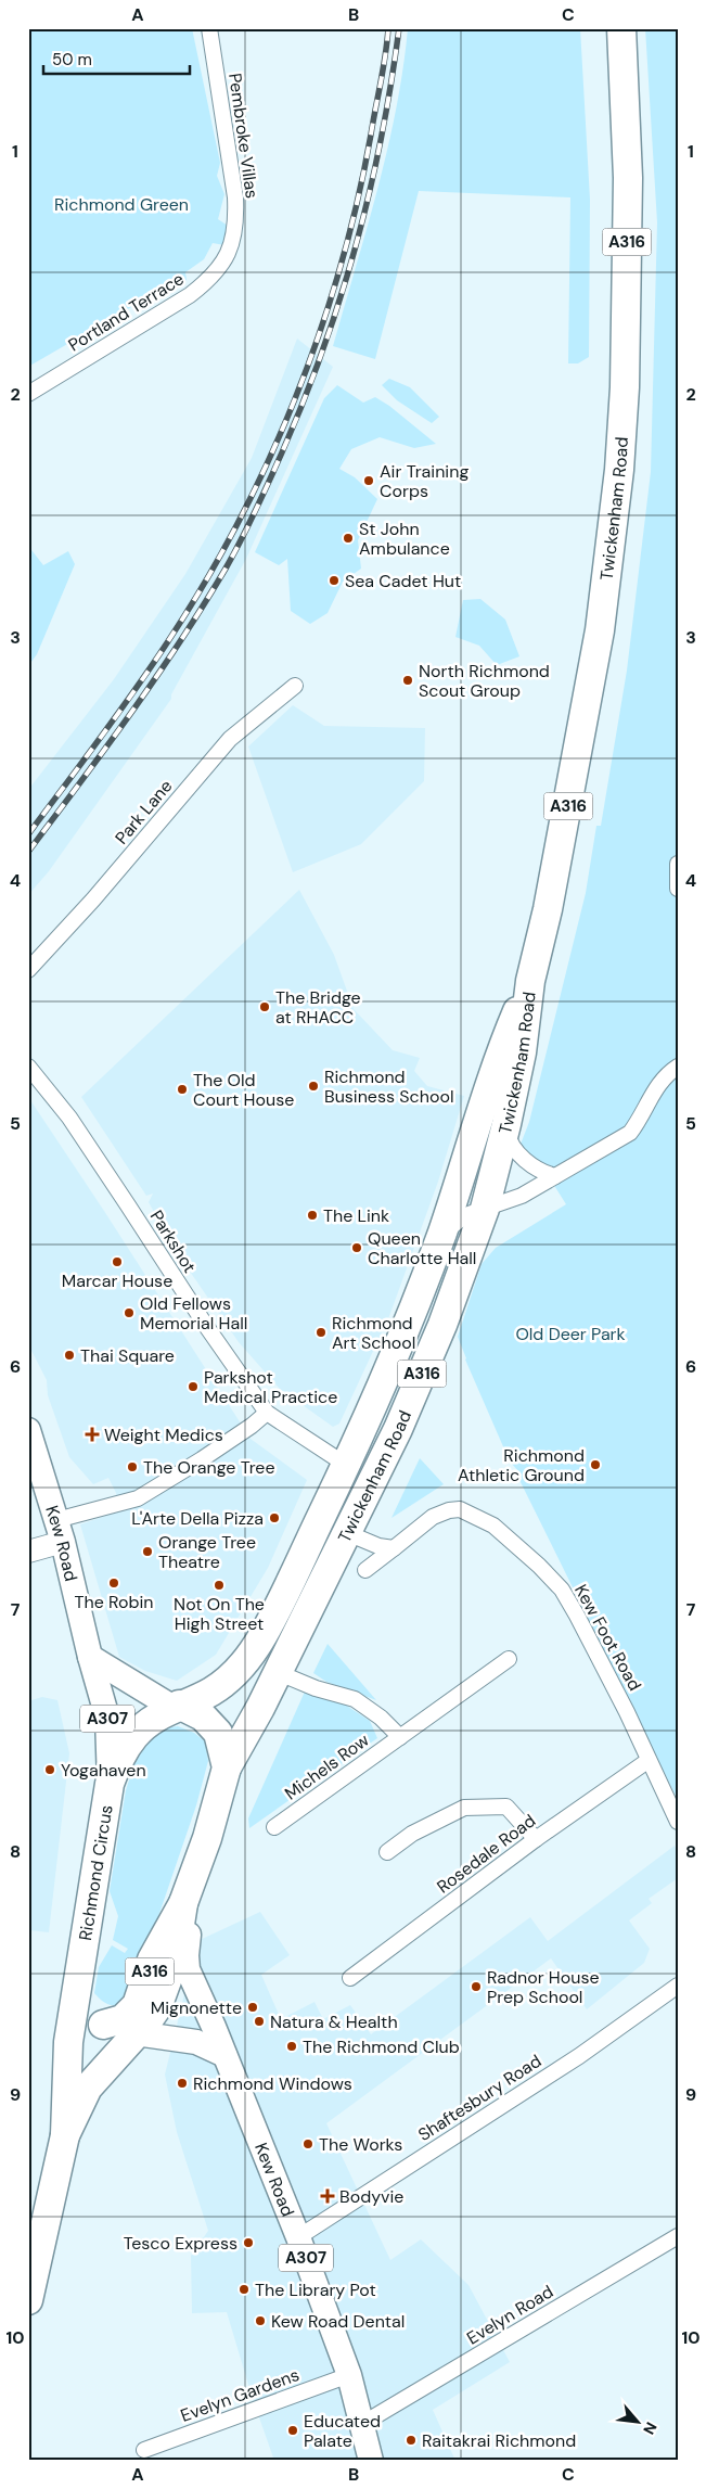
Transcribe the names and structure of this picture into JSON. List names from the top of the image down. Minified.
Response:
{"streets":{"highway":["A316","Twickenham Road","Richmond Circus"],"main road":["Kew Road","A307"],"street":["Pembroke Villas","Portland Terrace","Park Lane","Parkshot","Kew Foot Road","Michels Row","Rosedale Road","Shaftesbury Road","Evelyn Road","Evelyn Gardens"]},"crossings":[["Pembroke Villas","Portland Terrace"],["A316","Twickenham Road"],["A316","Kew Road"],["A316","A307"],["A316","Richmond Circus"],["Twickenham Road","Parkshot"],["Twickenham Road","A307"],["Twickenham Road","Michels Row"],["Twickenham Road","Richmond Circus"],["Kew Road","A307"],["Kew Road","Shaftesbury Road"],["Kew Road","Evelyn Road"],["Kew Road","Evelyn Gardens"],["Kew Foot Road","Rosedale Road"],["A307","Richmond Circus"]],"parks":["Richmond Green","Old Deer Park"],"places":{"other":["Air Training Corps","St John Ambulance","Sea Cadet Hut","North Richmond Scout Group","The Bridge at RHACC","Richmond Business School","The Old Court House","The Link","Queen Charlotte Hall","Marcar House","Old Fellows Memorial Hall","Richmond Art School","Thai Square","Parkshot Medical Practice","Richmond Athletic Ground","The Orange Tree","L'Arte Della Pizza","Orange Tree Theatre","The Robin","Not On The High Street","Yogahaven","Radnor House Prep School","Mignonette","Natura & Health","The Richmond Club","Richmond Windows","The Works","Tesco Express","The Library Pot","Kew Road Dental","Educated Palate","Raitakrai Richmond"],"health":["Weight Medics","Bodyvie"]},"scale_bar":"50 m","north":"bottom right","grid":{"columns":["A","B","C"],"rows":["1","2","3","4","5","6","7","8","9","10"]}}
